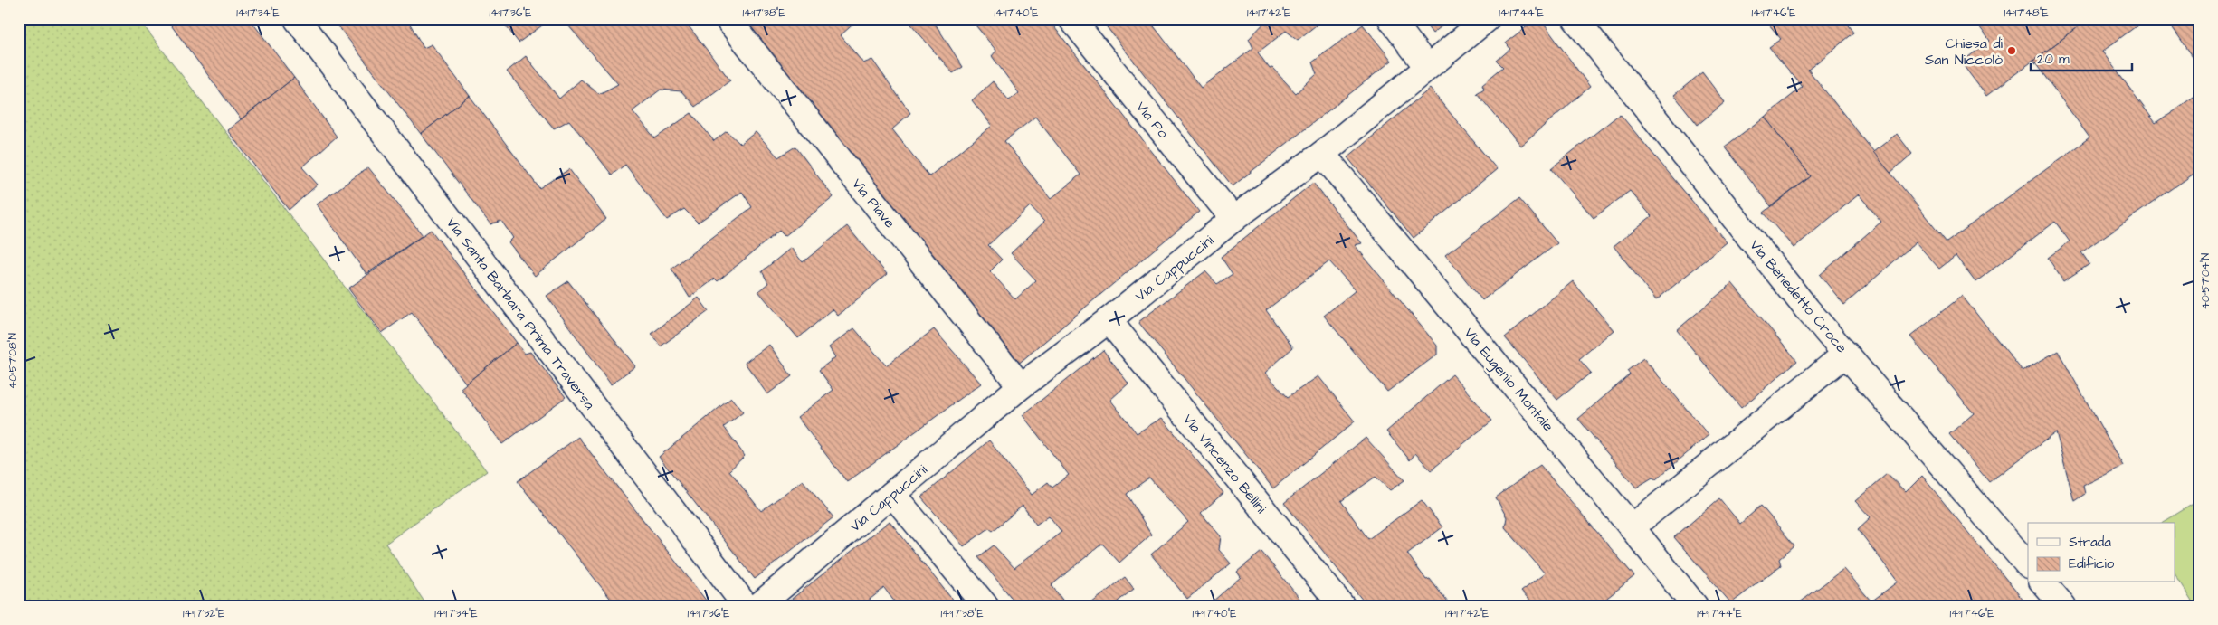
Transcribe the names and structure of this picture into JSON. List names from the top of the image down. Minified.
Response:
{"streets":{"street":["Via Po","Via Piave","Via Cappuccini","Via Benedetto Croce","Via Santa Barbara Prima Traversa","Via Eugenio Montale","Via Vincenzo Bellini"]},"crossings":[["Via Po","Via Cappuccini"],["Via Piave","Via Cappuccini"],["Via Cappuccini","Via Eugenio Montale"],["Via Cappuccini","Via Vincenzo Bellini"]],"places":["Chiesa di San Niccolò"],"legend":["Strada","Edificio"],"scale_bar":"20 m","coordinates":["14°17'34\"E","14°17'36\"E","14°17'38\"E","14°17'40\"E","14°17'42\"E","14°17'44\"E","14°17'46\"E","14°17'48\"E","40°57'04\"N","40°57'08\"N","14°17'32\"E"]}
